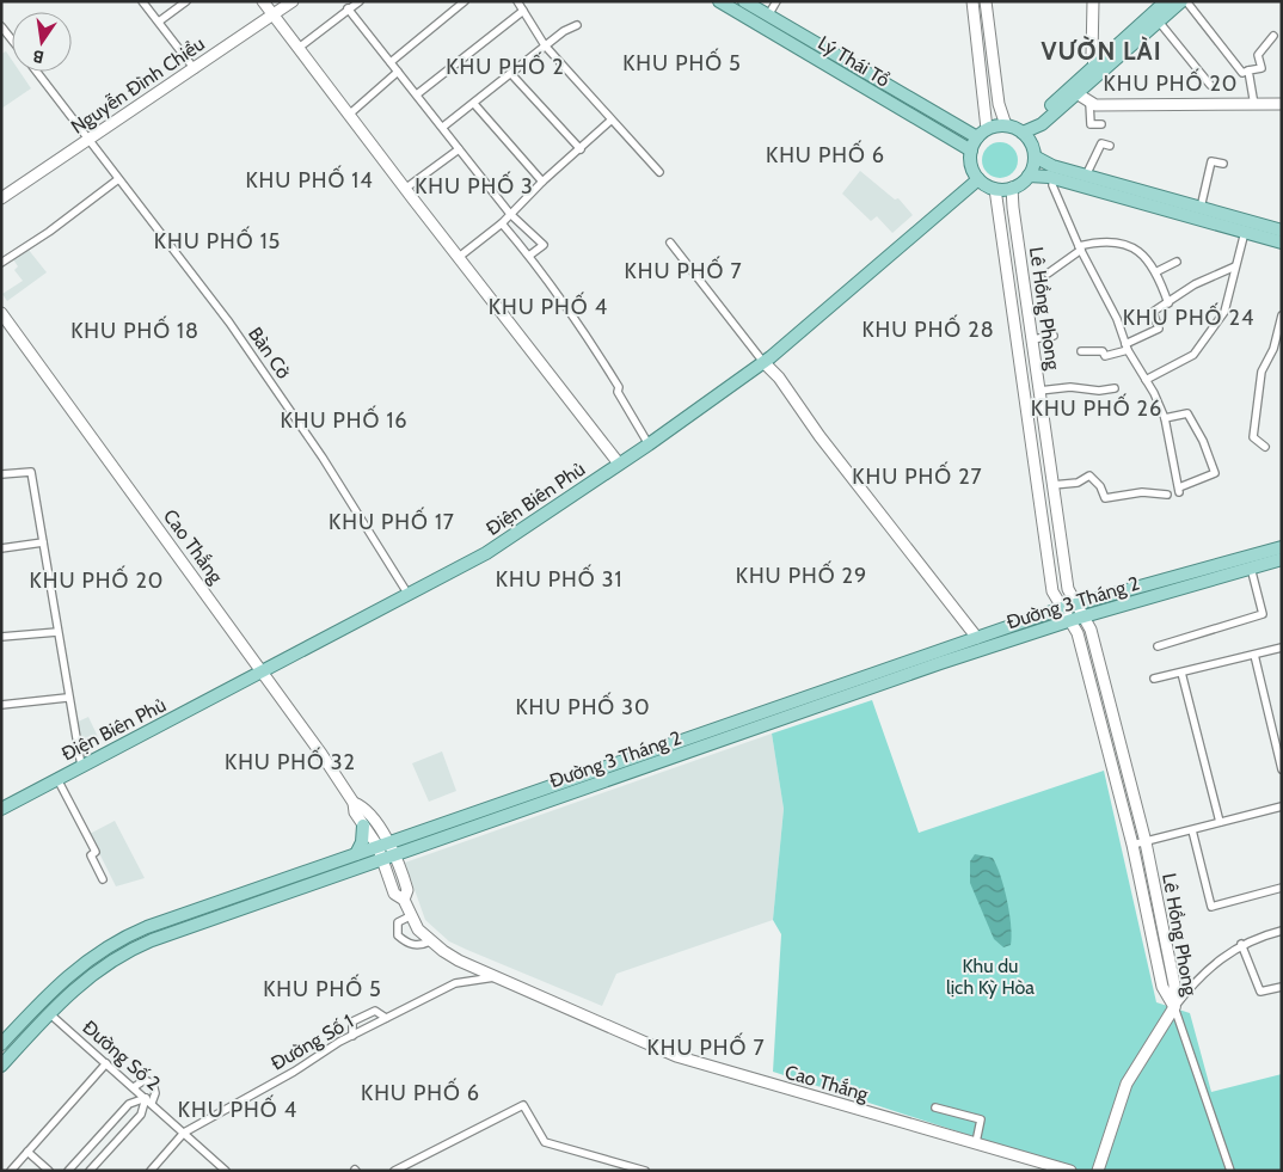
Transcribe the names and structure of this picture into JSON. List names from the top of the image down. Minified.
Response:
{"streets":{"main road":["Lý Thái Tổ","Điện Biên Phủ","Đường 3 Tháng 2"],"street":["Nguyễn Đình Chiểu","Lê Hồng Phong","Bàn Cờ","Cao Thắng","Đường Số 1","Đường Số 2"]},"crossings":[["Lý Thái Tổ","Lê Hồng Phong"],["Lý Thái Tổ","Điện Biên Phủ"],["Nguyễn Đình Chiểu","Bàn Cờ"],["Lê Hồng Phong","Điện Biên Phủ"],["Lê Hồng Phong","Đường 3 Tháng 2"],["Bàn Cờ","Điện Biên Phủ"],["Điện Biên Phủ","Cao Thắng"],["Cao Thắng","Đường 3 Tháng 2"],["Cao Thắng","Đường Số 1"],["Đường 3 Tháng 2","Đường Số 2"],["Đường Số 1","Đường Số 2"]],"districts":["VƯỜN LÀI","KHU PHỐ 5","KHU PHỐ 2","KHU PHỐ 20","KHU PHỐ 6","KHU PHỐ 14","KHU PHỐ 3","KHU PHỐ 15","KHU PHỐ 7","KHU PHỐ 4","KHU PHỐ 24","KHU PHỐ 28","KHU PHỐ 18","KHU PHỐ 26","KHU PHỐ 16","KHU PHỐ 27","KHU PHỐ 17","KHU PHỐ 29","KHU PHỐ 31","KHU PHỐ 20","KHU PHỐ 30","KHU PHỐ 32","KHU PHỐ 5","KHU PHỐ 7","KHU PHỐ 6","KHU PHỐ 4"],"parks":["Khu du lịch Kỳ Hòa"],"north":"bottom"}
